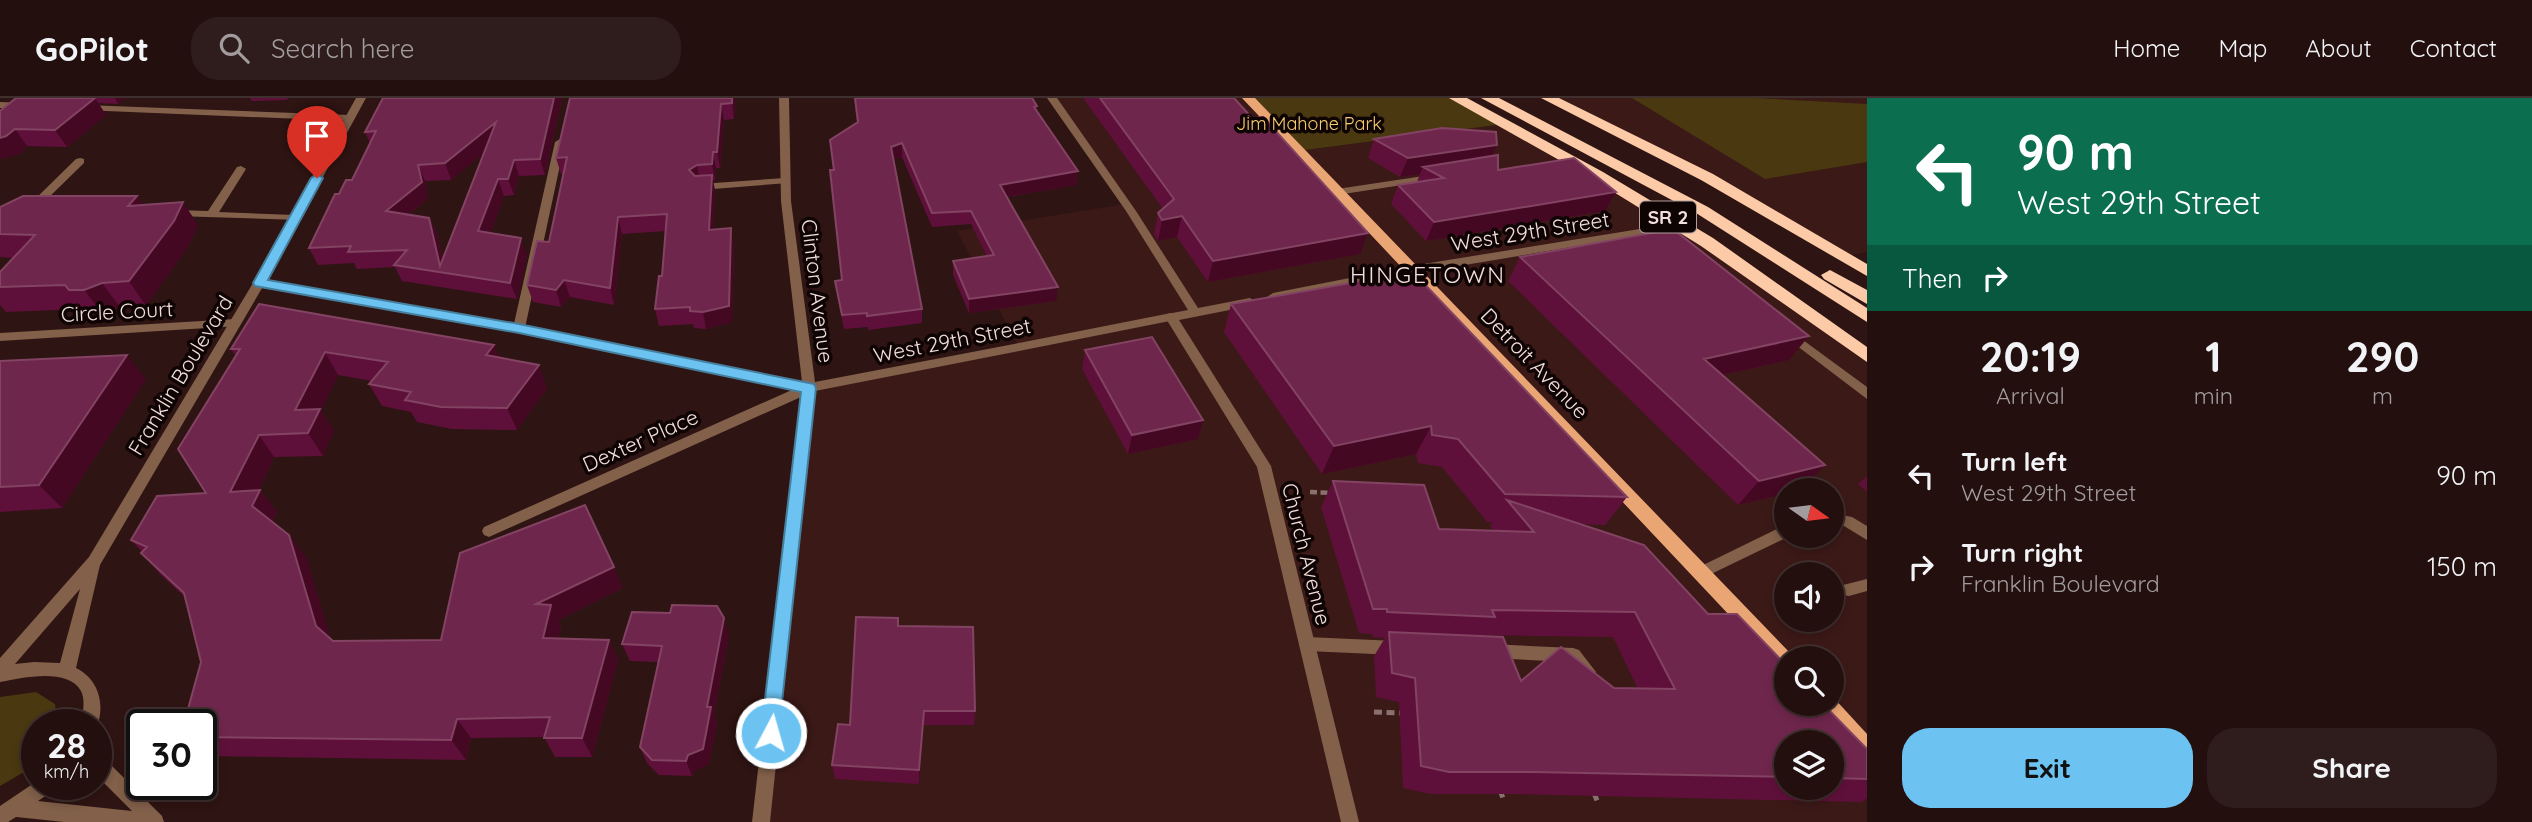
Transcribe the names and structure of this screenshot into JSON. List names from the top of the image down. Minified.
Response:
{"streets":{"highway":["SR 2"],"main road":["Detroit Avenue"],"street":["West 29th Street","Clinton Avenue","Circle Court","Franklin Boulevard","Dexter Place","Church Avenue"]},"crossings":[["West 29th Street","Clinton Avenue"],["West 29th Street","Detroit Avenue"],["West 29th Street","Franklin Boulevard"],["West 29th Street","Dexter Place"],["West 29th Street","Church Avenue"],["Clinton Avenue","Dexter Place"],["Circle Court","Franklin Boulevard"]],"districts":["HINGETOWN"],"parks":["Jim Mahone Park"],"north":"right","page":{"header":"GoPilot","search":"Search here","nav":["Home","Map","About","Contact"],"turn":["90 m","West 29th Street"],"then":"Then","eta":["20:19","Arrival","1","min","290","m"],"list":[{"name":"Turn left","note":"West 29th Street","value":"90 m"},{"name":"Turn right","note":"Franklin Boulevard","value":"150 m"}],"speed":"28 km/h","limit":"30","buttons":["Exit","Share"]}}
